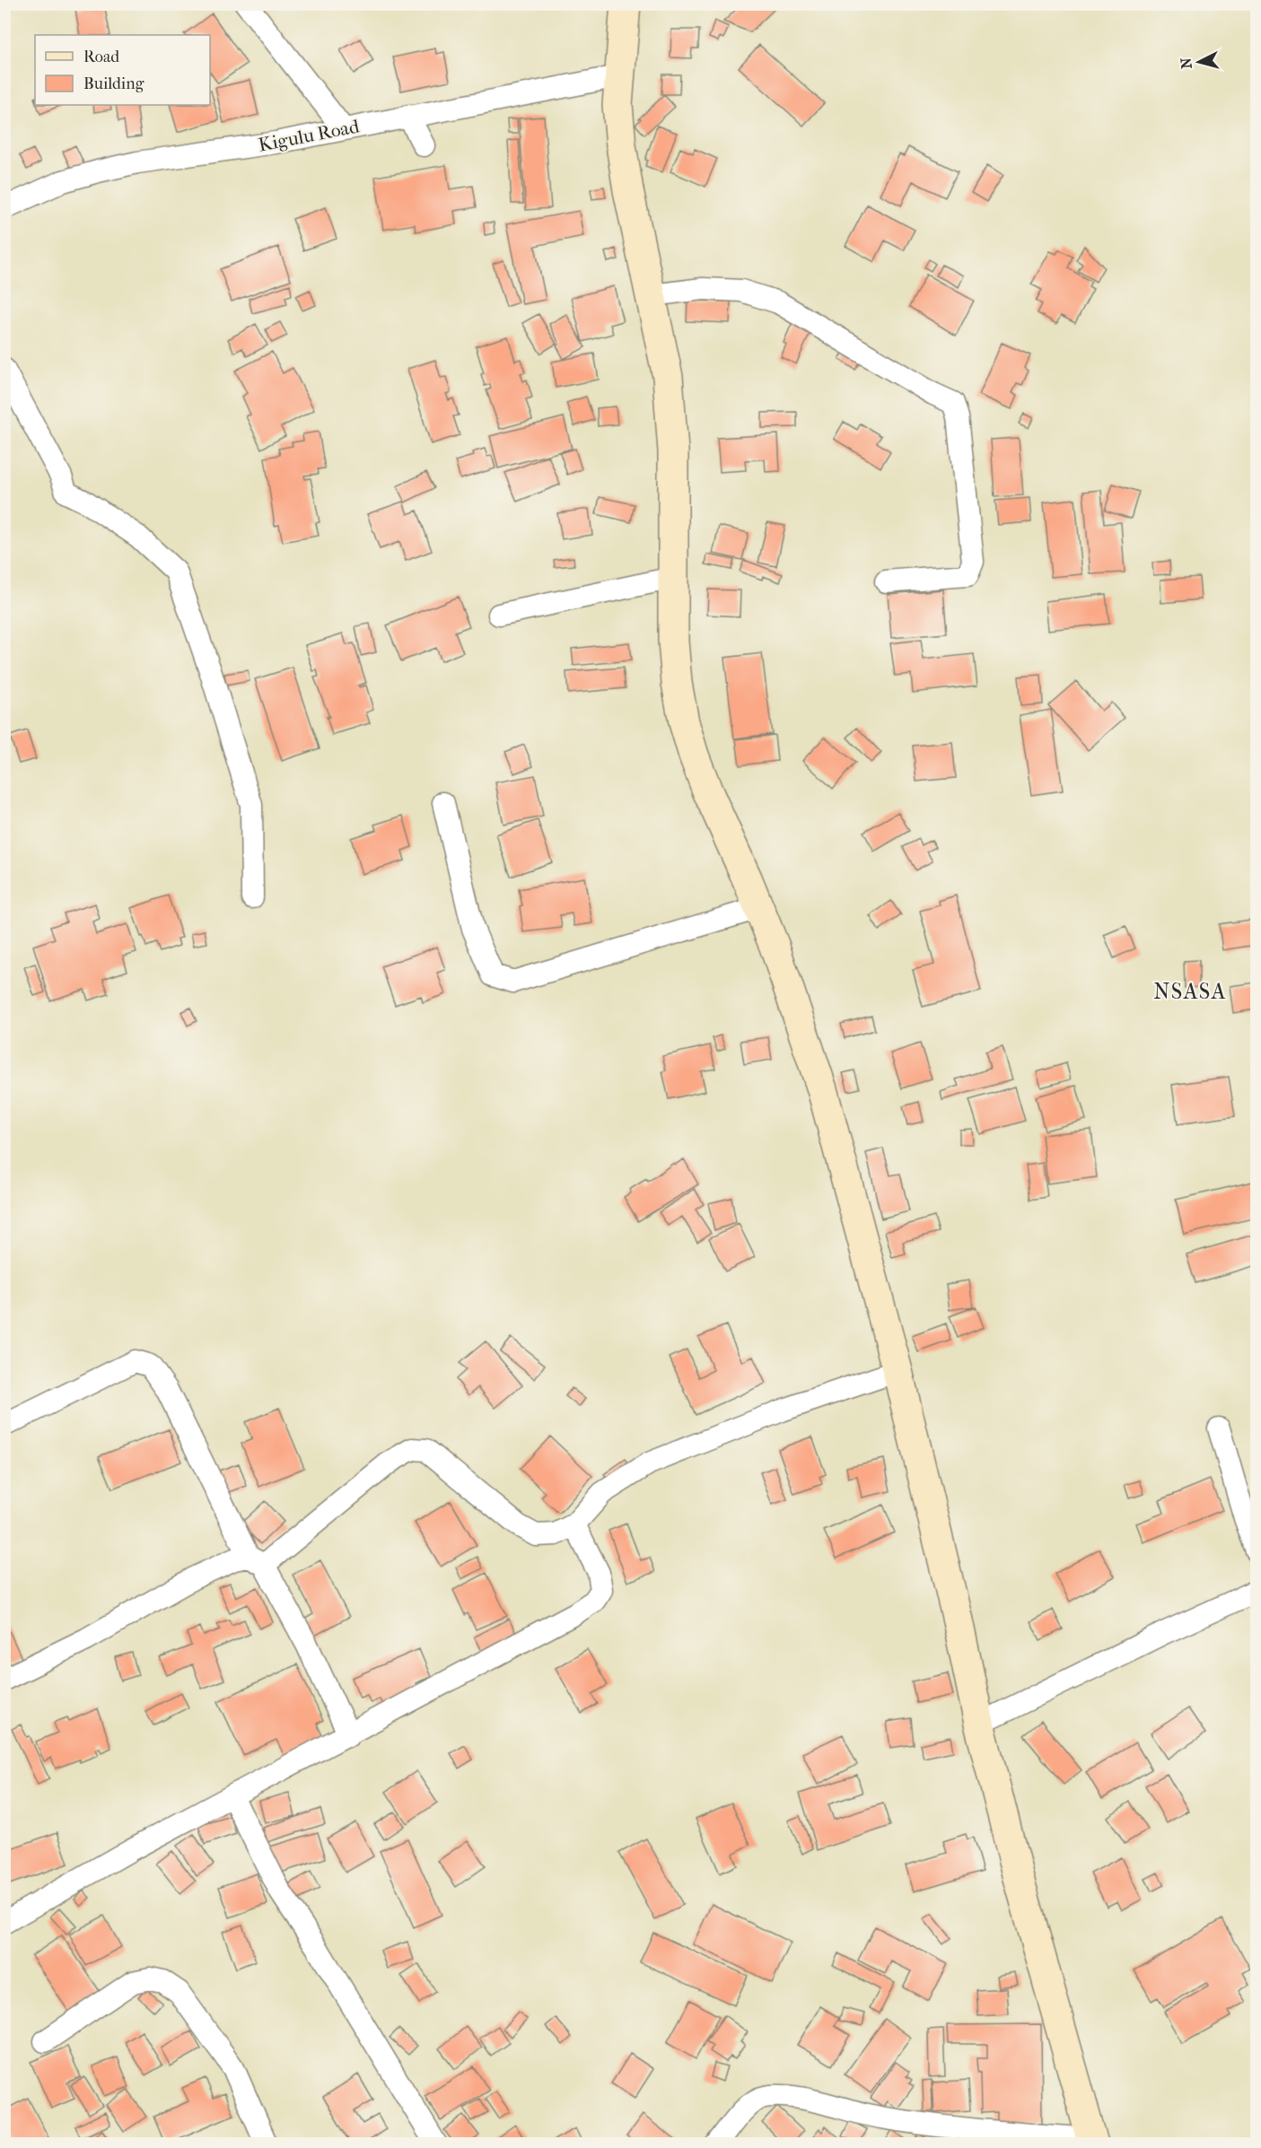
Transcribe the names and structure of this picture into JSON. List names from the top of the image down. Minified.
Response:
{"streets":{"street":["Kigulu Road"]},"districts":["NSASA"],"legend":["Road","Building"],"north":"left"}
